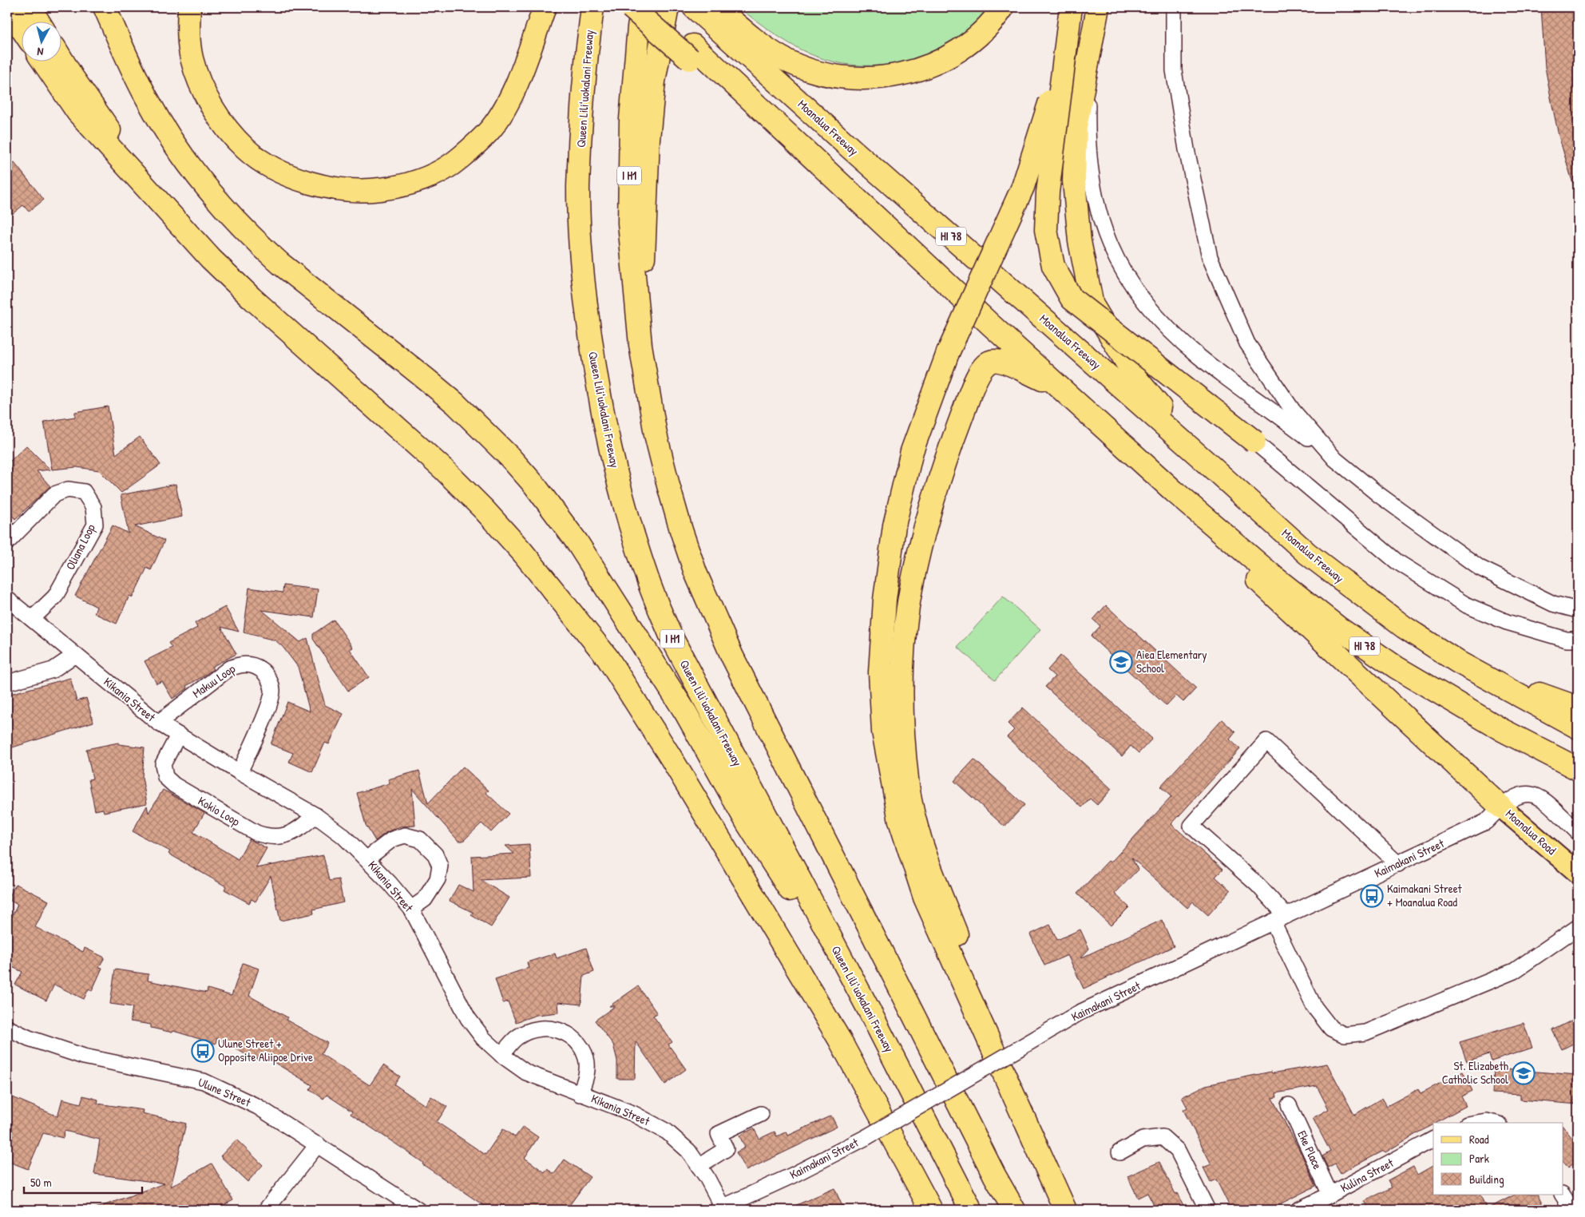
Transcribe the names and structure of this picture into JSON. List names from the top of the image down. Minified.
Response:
{"streets":{"highway":["Queen Liliʻuokalani Freeway","Moanalua Freeway","I H1","HI 78"],"main road":["Moanalua Road"],"street":["Oliana Loop","Makuu Loop","Kikania Street","Kokio Loop","Kaimakani Street","Ulune Street","Eke Place","Kulina Street"]},"crossings":[["Moanalua Freeway","HI 78"],["Oliana Loop","Kikania Street"],["Makuu Loop","Kikania Street"],["Kikania Street","Kokio Loop"],["Kikania Street","Kaimakani Street"],["Moanalua Road","Kaimakani Street"],["Eke Place","Kulina Street"]],"places":{"school or university":["Aiea Elementary School","St. Elizabeth Catholic School"],"bus stop":["Kaimakani Street + Moanalua Road","Ulune Street + Opposite Aliipoe Drive"]},"legend":["Road","Park","Building"],"scale_bar":"50 m","north":"bottom"}
